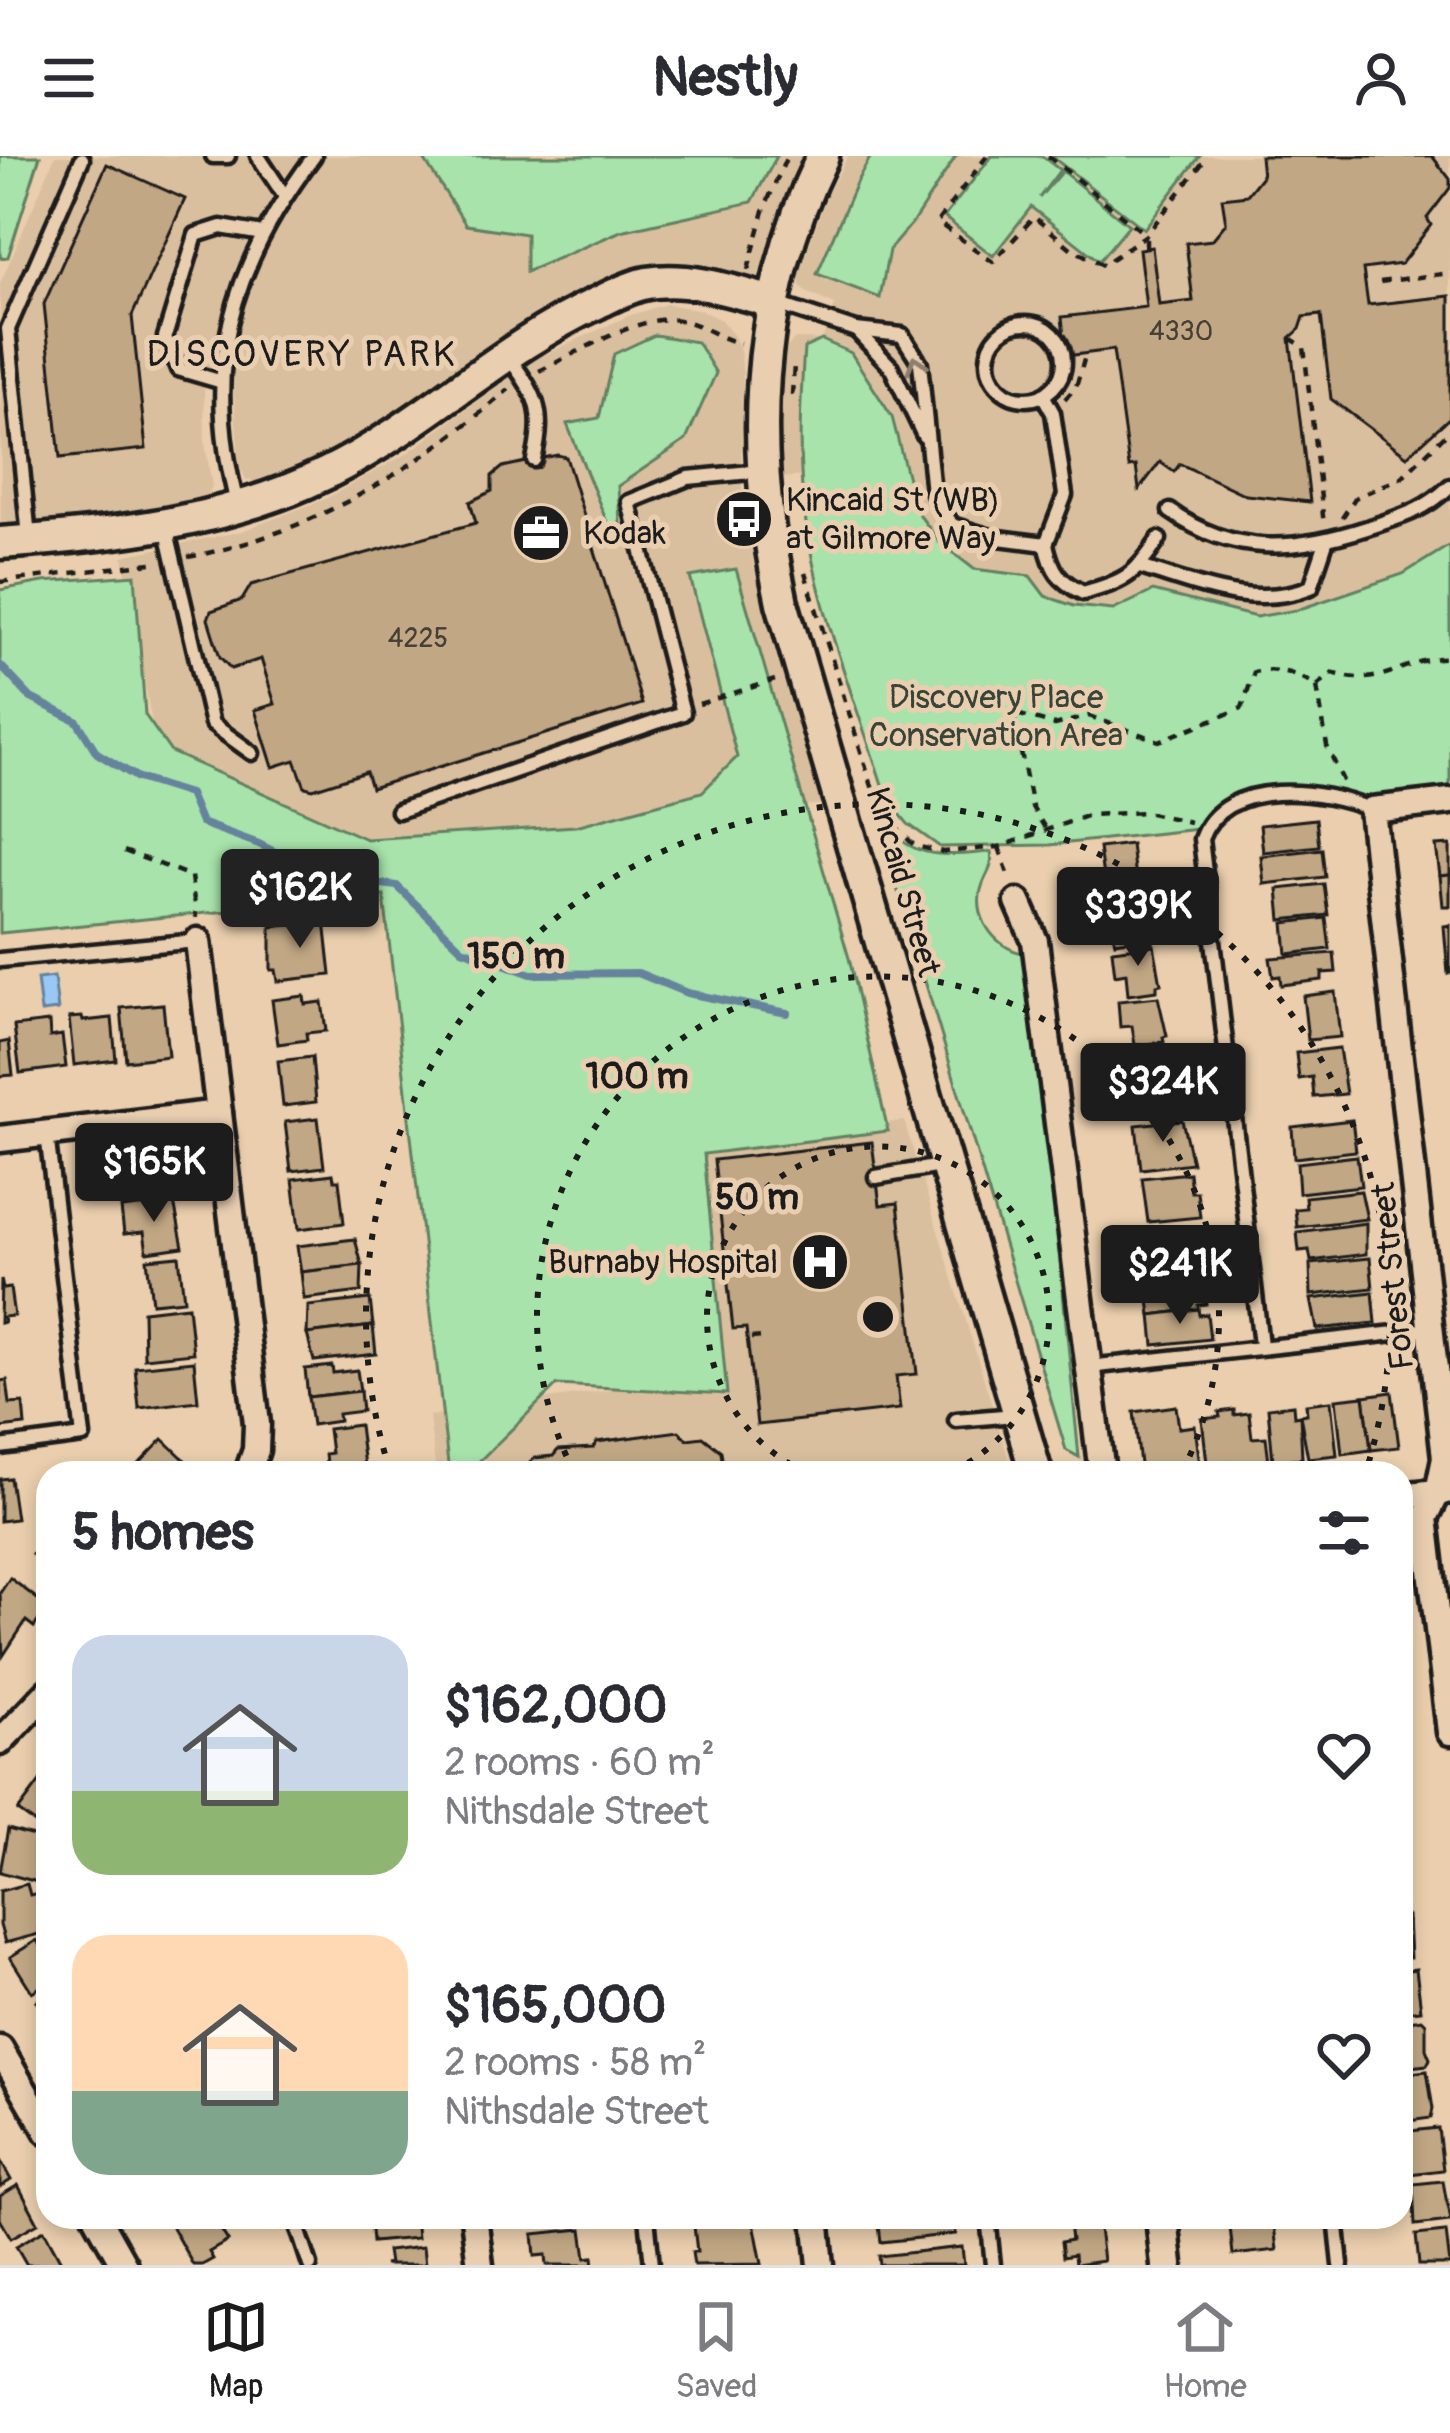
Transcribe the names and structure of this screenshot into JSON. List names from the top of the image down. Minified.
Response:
{"streets":{"street":["Kincaid Street","Forest Street"]},"districts":["DISCOVERY PARK"],"parks":["Discovery Place Conservation Area"],"places":{"bus stop":["Kincaid St (WB) at Gilmore Way"],"office":["Kodak"],"hospital":["Burnaby Hospital"]},"house_numbers":["4330","4225"],"page":{"header":"Nestly","price":["$162K","$339K","$324K","$165K","$241K"],"heading":"5 homes","list":[{"name":"$162,000","note":"2 rooms · 60 m² · Nithsdale Street"},{"name":"$165,000","note":"2 rooms · 58 m² · Nithsdale Street"}],"tabs":["Map","Saved","Home"]},"rings":["150 m","100 m","50 m"]}
